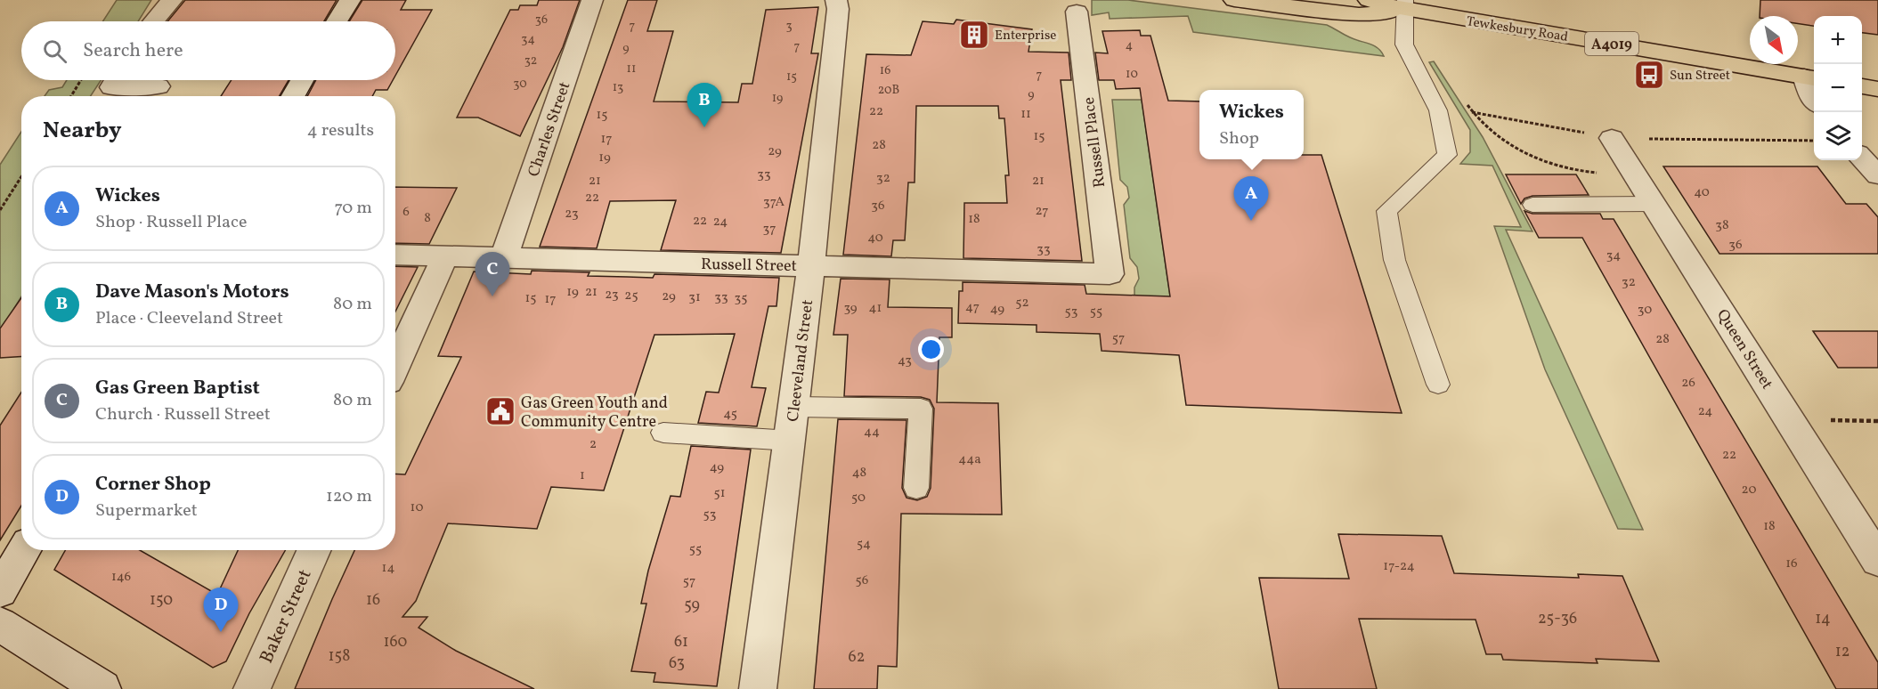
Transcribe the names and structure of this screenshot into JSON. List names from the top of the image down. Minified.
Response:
{"streets":{"highway":["Tewkesbury Road","A4019"],"street":["Charles Street","Russell Place","Russell Street","Queen Street","Cleeveland Street","Baker Street"]},"crossings":[["Charles Street","Russell Street"],["Russell Place","Russell Street"],["Russell Street","Cleeveland Street"]],"places":{"building":["Enterprise"],"bus stop":["Sun Street"],"public building":["Gas Green Youth and Community Centre"]},"house_numbers":["36","7","3","34","4","7","9","32","11","16","10","7","15","30","13","20B","9","19","22","11","15","15","17","28","29","19","33","32","21","21","40","22","37A","36","27","6","23","8","18","22","24","38","37","40","36","33","34","32","19","21","23","25","29","31","33","15","35","17","52","47","39","41","49","30","53","55","57","28","43","26","24","45","44","2","22","44a","49","48","1","20","51","50","10","53","18","54","55","16","17-24","14","146","56","57","150","16","59","25-36","14","160","61","12","158","62","63"],"north":"bottom right","page":{"map_buttons":["+","−"],"search":"Search here","pins":["B","A","C","D"],"popup":["Wickes","Shop"],"heading":["Nearby","4 results"],"list":[{"mark":"A","name":"Wickes","note":"Shop · Russell Place","value":"70 m"},{"mark":"B","name":"Dave Mason's Motors","note":"Place · Cleeveland Street","value":"80 m"},{"mark":"C","name":"Gas Green Baptist","note":"Church · Russell Street","value":"80 m"},{"mark":"D","name":"Corner Shop","note":"Supermarket","value":"120 m"}]}}
